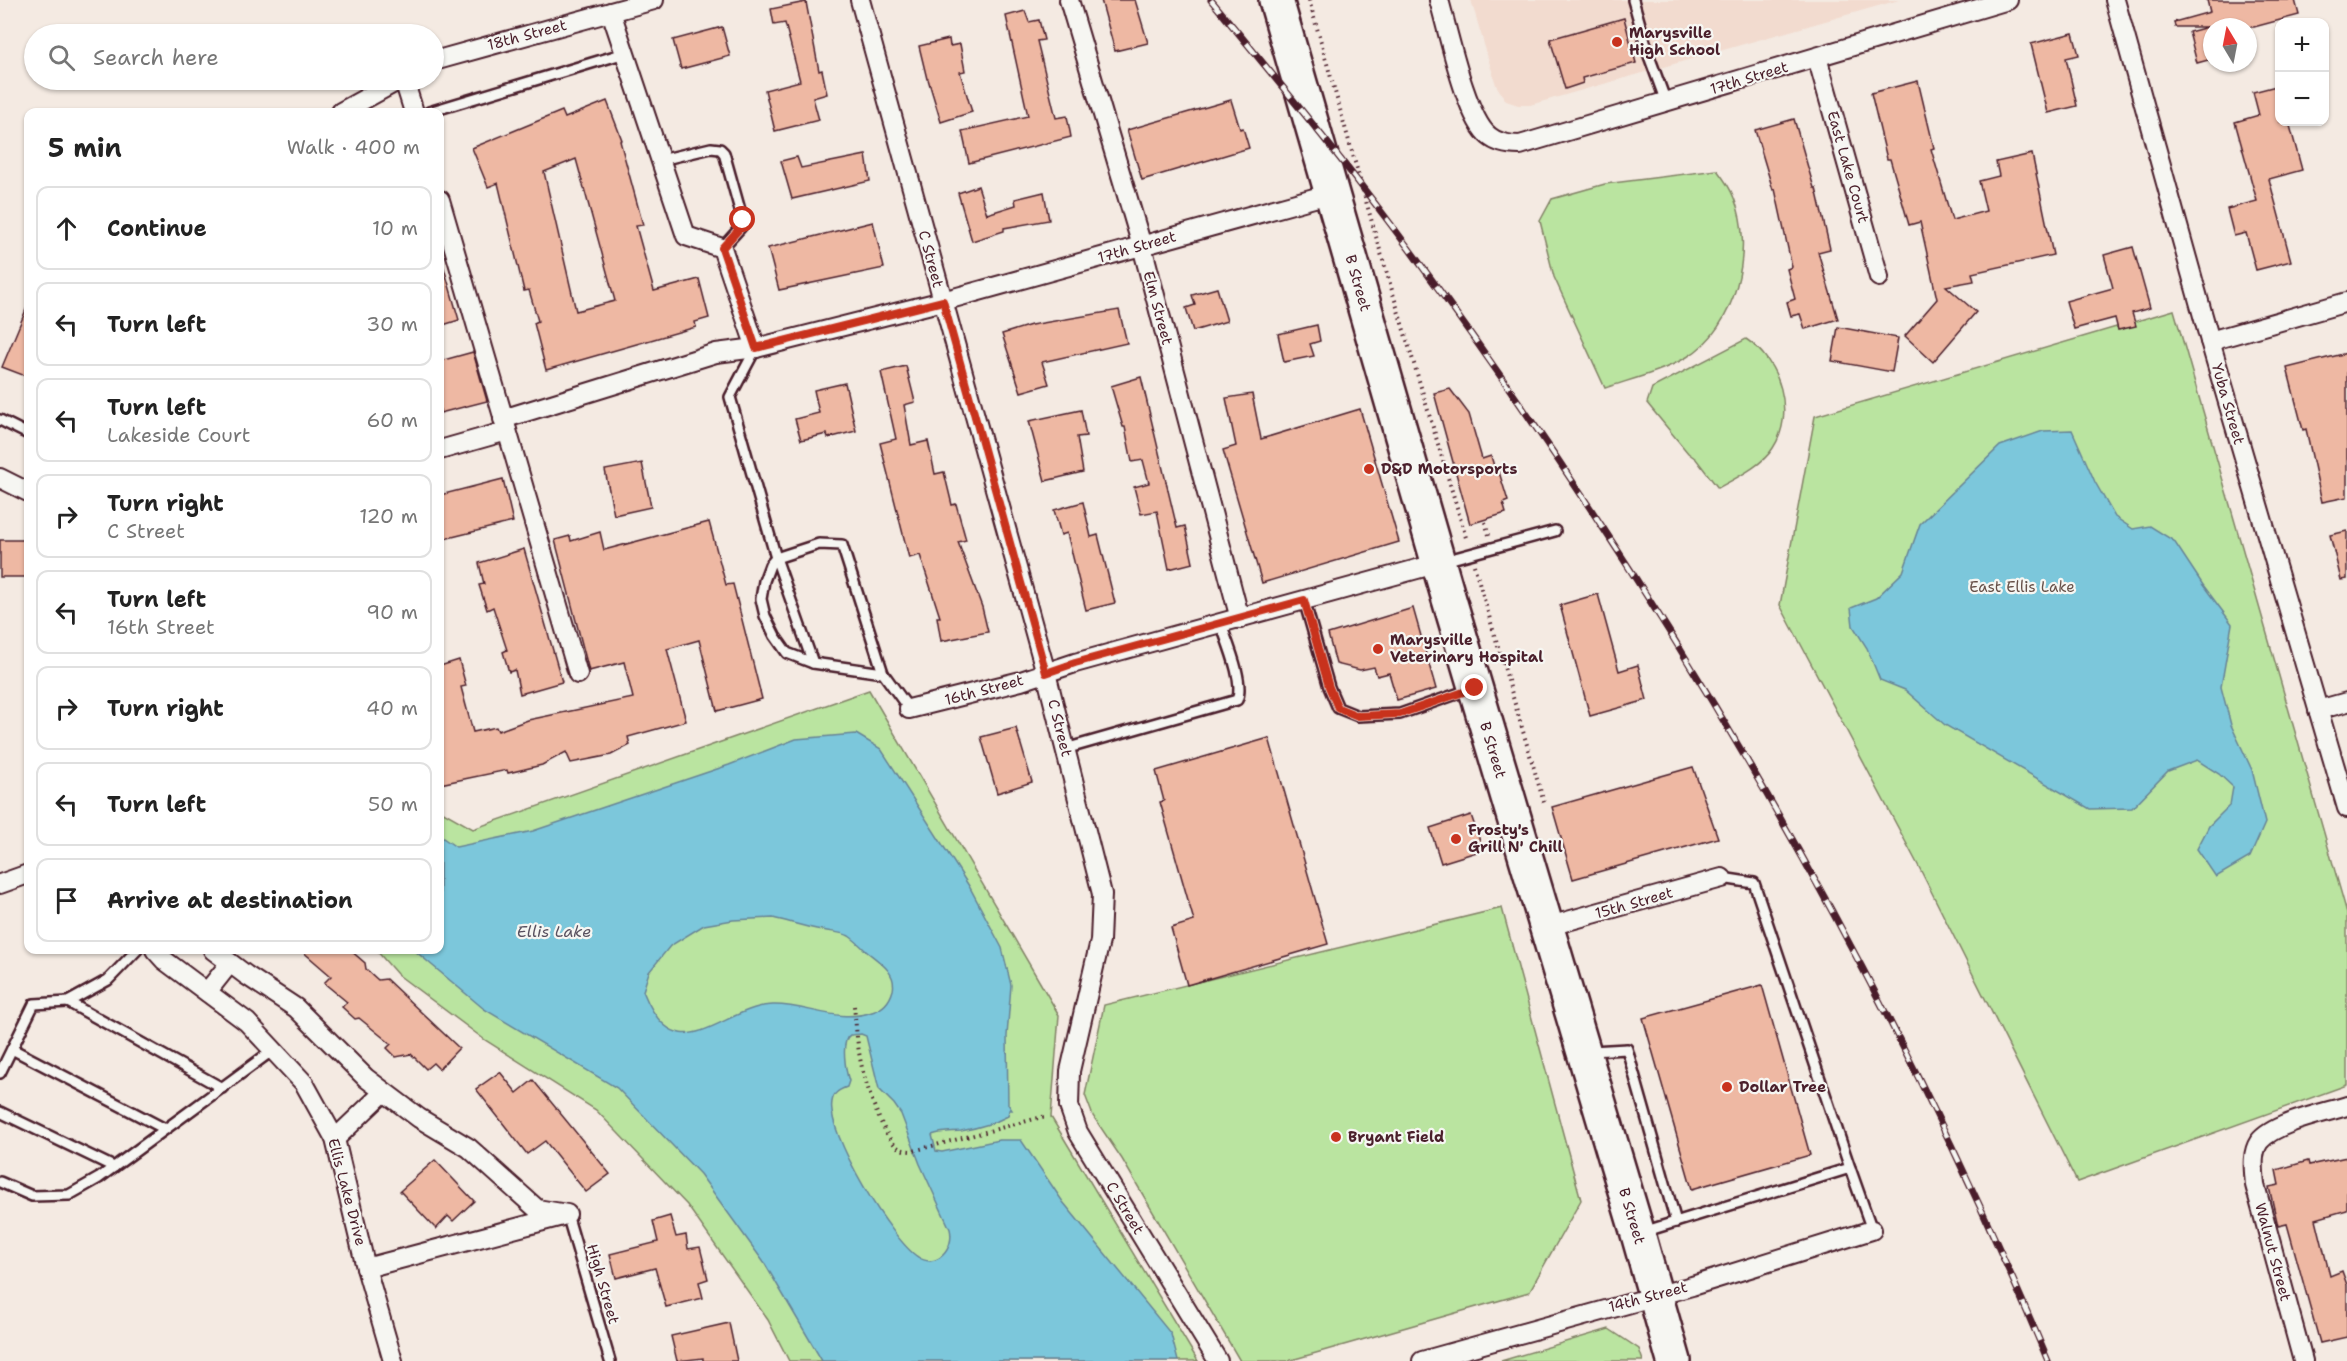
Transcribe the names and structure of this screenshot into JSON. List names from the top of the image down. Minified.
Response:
{"streets":{"highway":["B Street"],"street":["18th Street","17th Street","East Lake Court","C Street","Elm Street","Yuba Street","16th Street","15th Street","Ellis Lake Drive","Walnut Street","14th Street"],"lane":["High Street"]},"crossings":[["17th Street","East Lake Court"],["17th Street","C Street"],["17th Street","B Street"],["17th Street","Elm Street"],["C Street","16th Street"],["B Street","16th Street"],["B Street","15th Street"],["B Street","14th Street"],["Elm Street","16th Street"]],"water":["Ellis Lake"],"parks":["East Ellis Lake"],"places":["Marysville High School","D&D Motorsports","Marysville Veterinary Hospital","Frosty's Grill N' Chill","Dollar Tree","Bryant Field"],"north":"top","page":{"map_buttons":["+","−"],"search":"Search here","heading":["5 min","Walk · 400 m"],"list":[["Continue","10 m"],["Turn left","30 m"],["Turn left","Lakeside Court","60 m"],["Turn right","C Street","120 m"],["Turn left","16th Street","90 m"],["Turn right","40 m"],["Turn left","50 m"],"Arrive at destination"]}}
